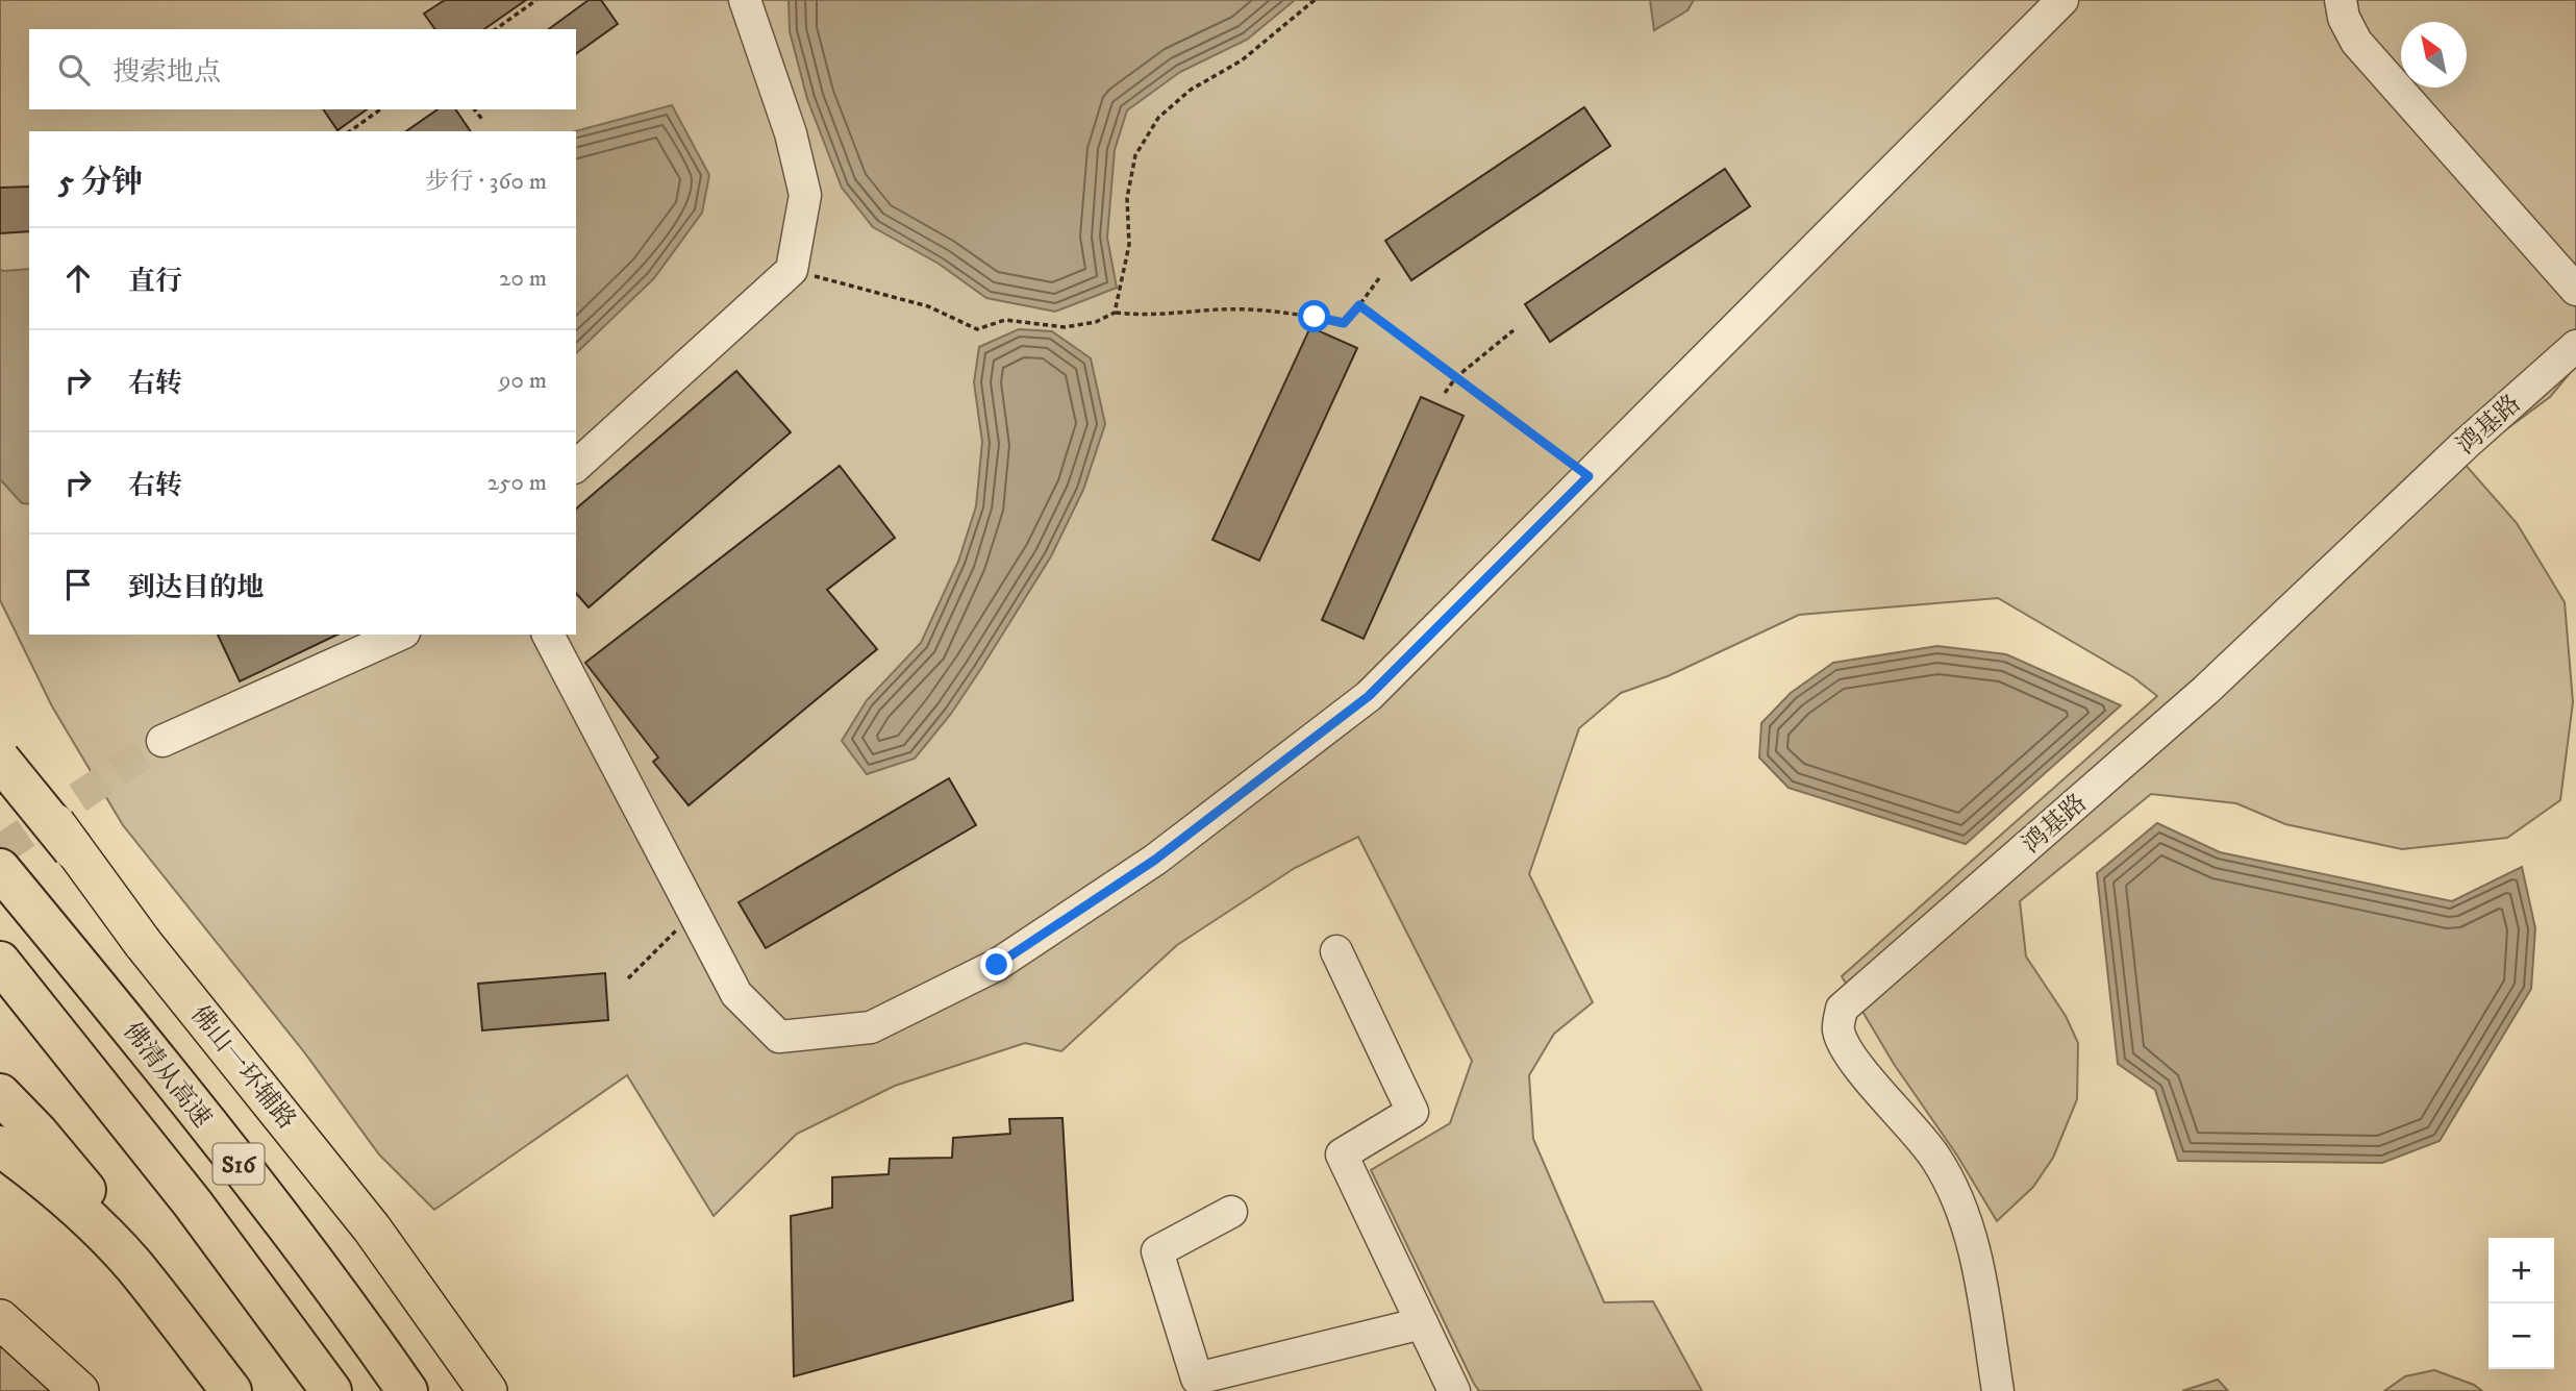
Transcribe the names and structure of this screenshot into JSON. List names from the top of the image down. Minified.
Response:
{"streets":{"highway":["佛清从高速","S16"],"main road":["佛山一环辅路"],"street":["鸿基路"]},"north":"top left","page":{"search":"搜索地点","heading":["5 分钟","步行 · 360 m"],"list":[["直行","20 m"],["右转","90 m"],["右转","250 m"],"到达目的地"],"map_buttons":["+","−"]}}
